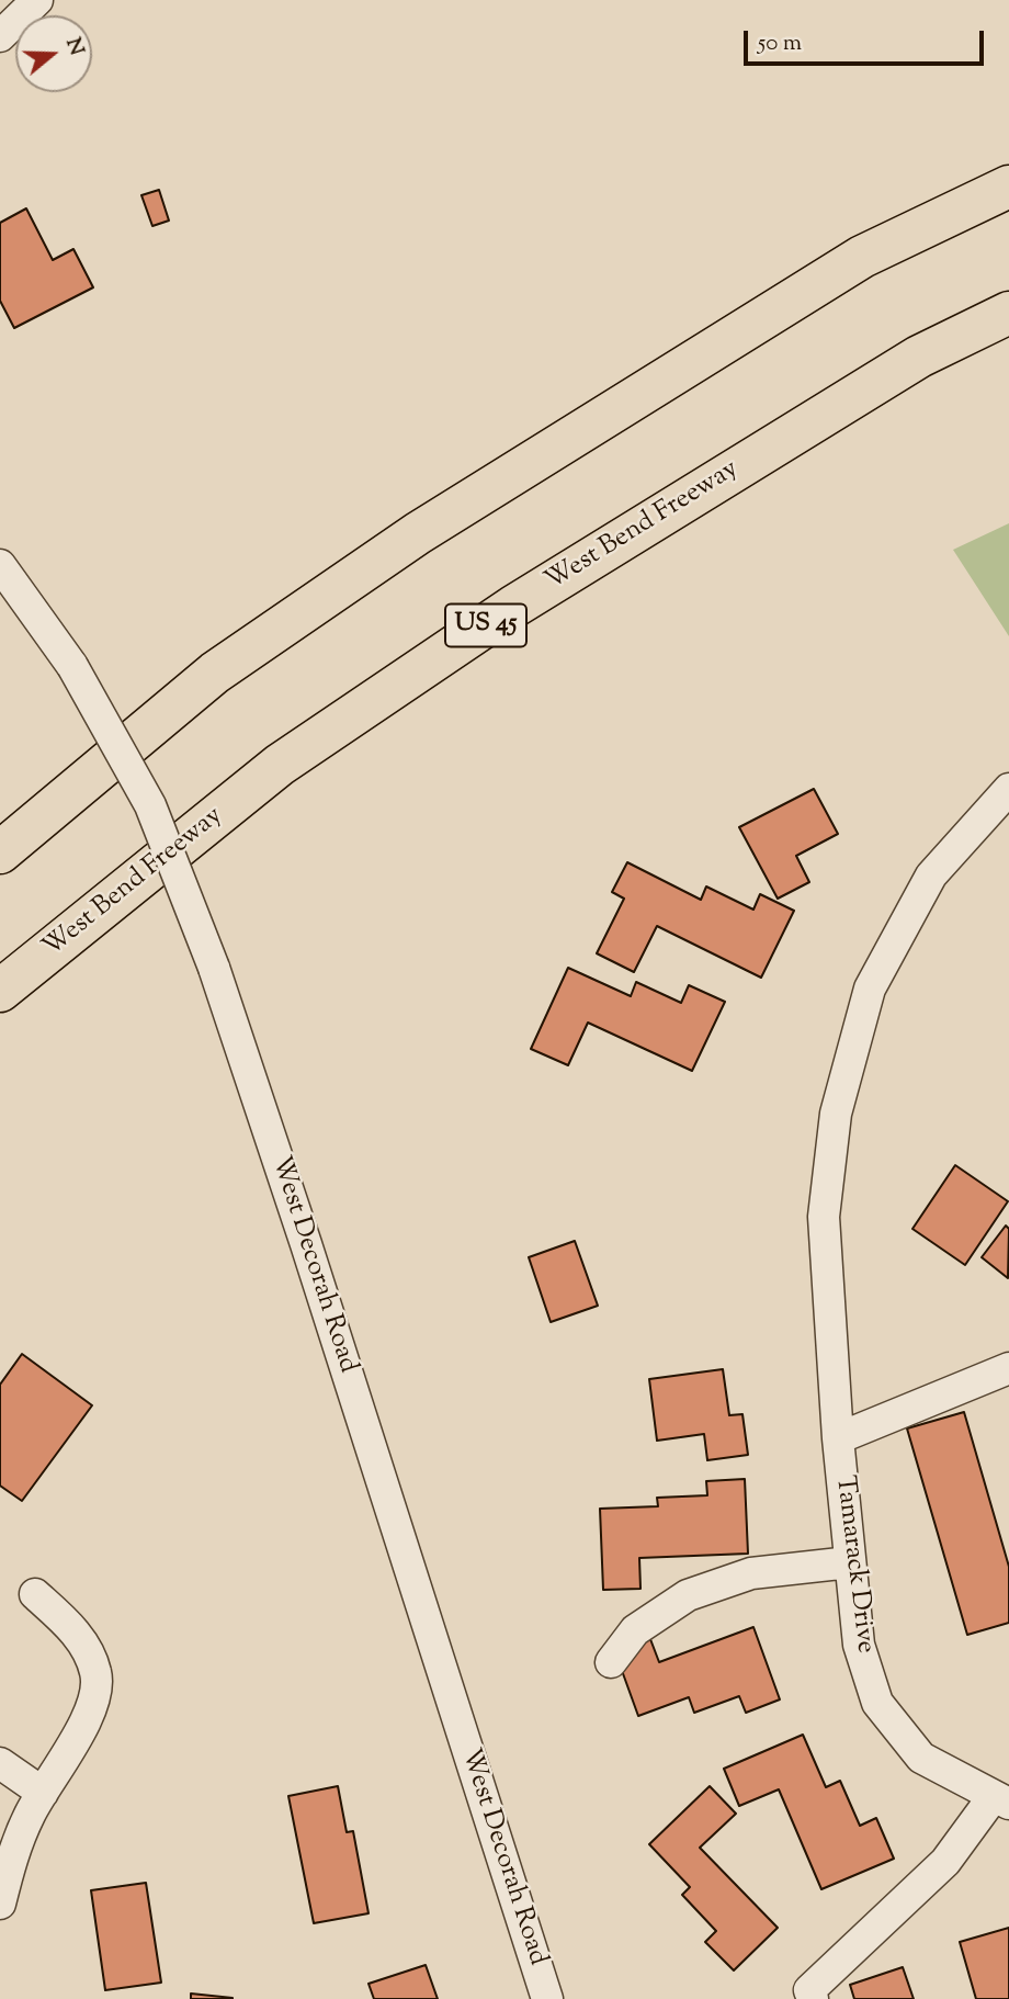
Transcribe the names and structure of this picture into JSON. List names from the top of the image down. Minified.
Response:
{"streets":{"highway":["West Bend Freeway","US 45"],"street":["West Decorah Road","Tamarack Drive"]},"scale_bar":"50 m","north":"right"}
